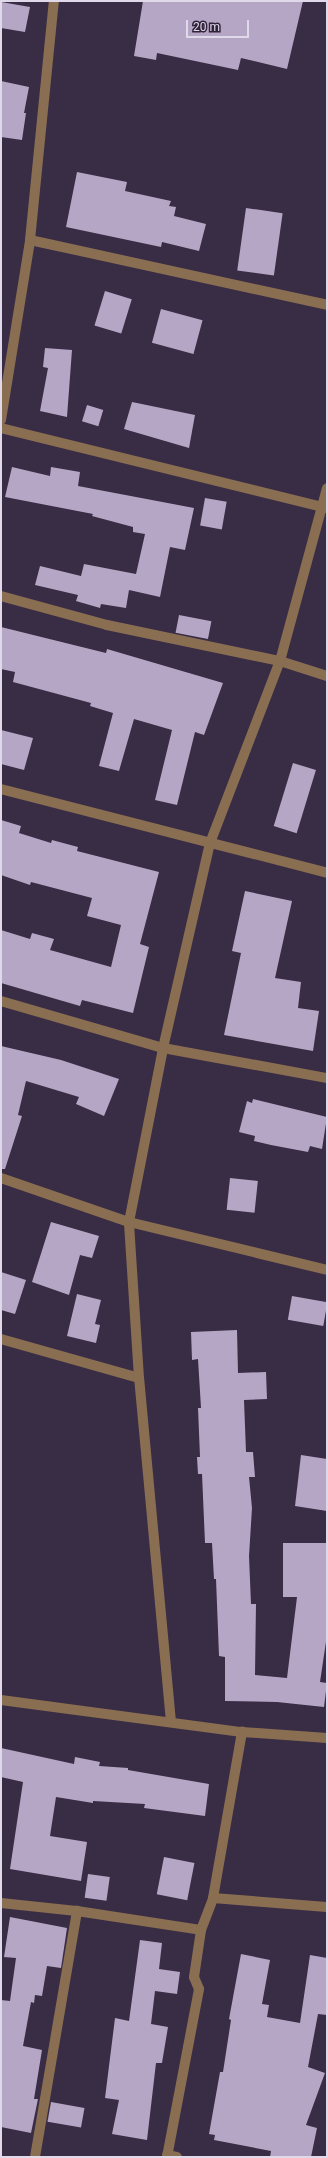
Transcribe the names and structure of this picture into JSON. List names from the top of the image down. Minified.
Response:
{"scale_bar":"20 m"}
